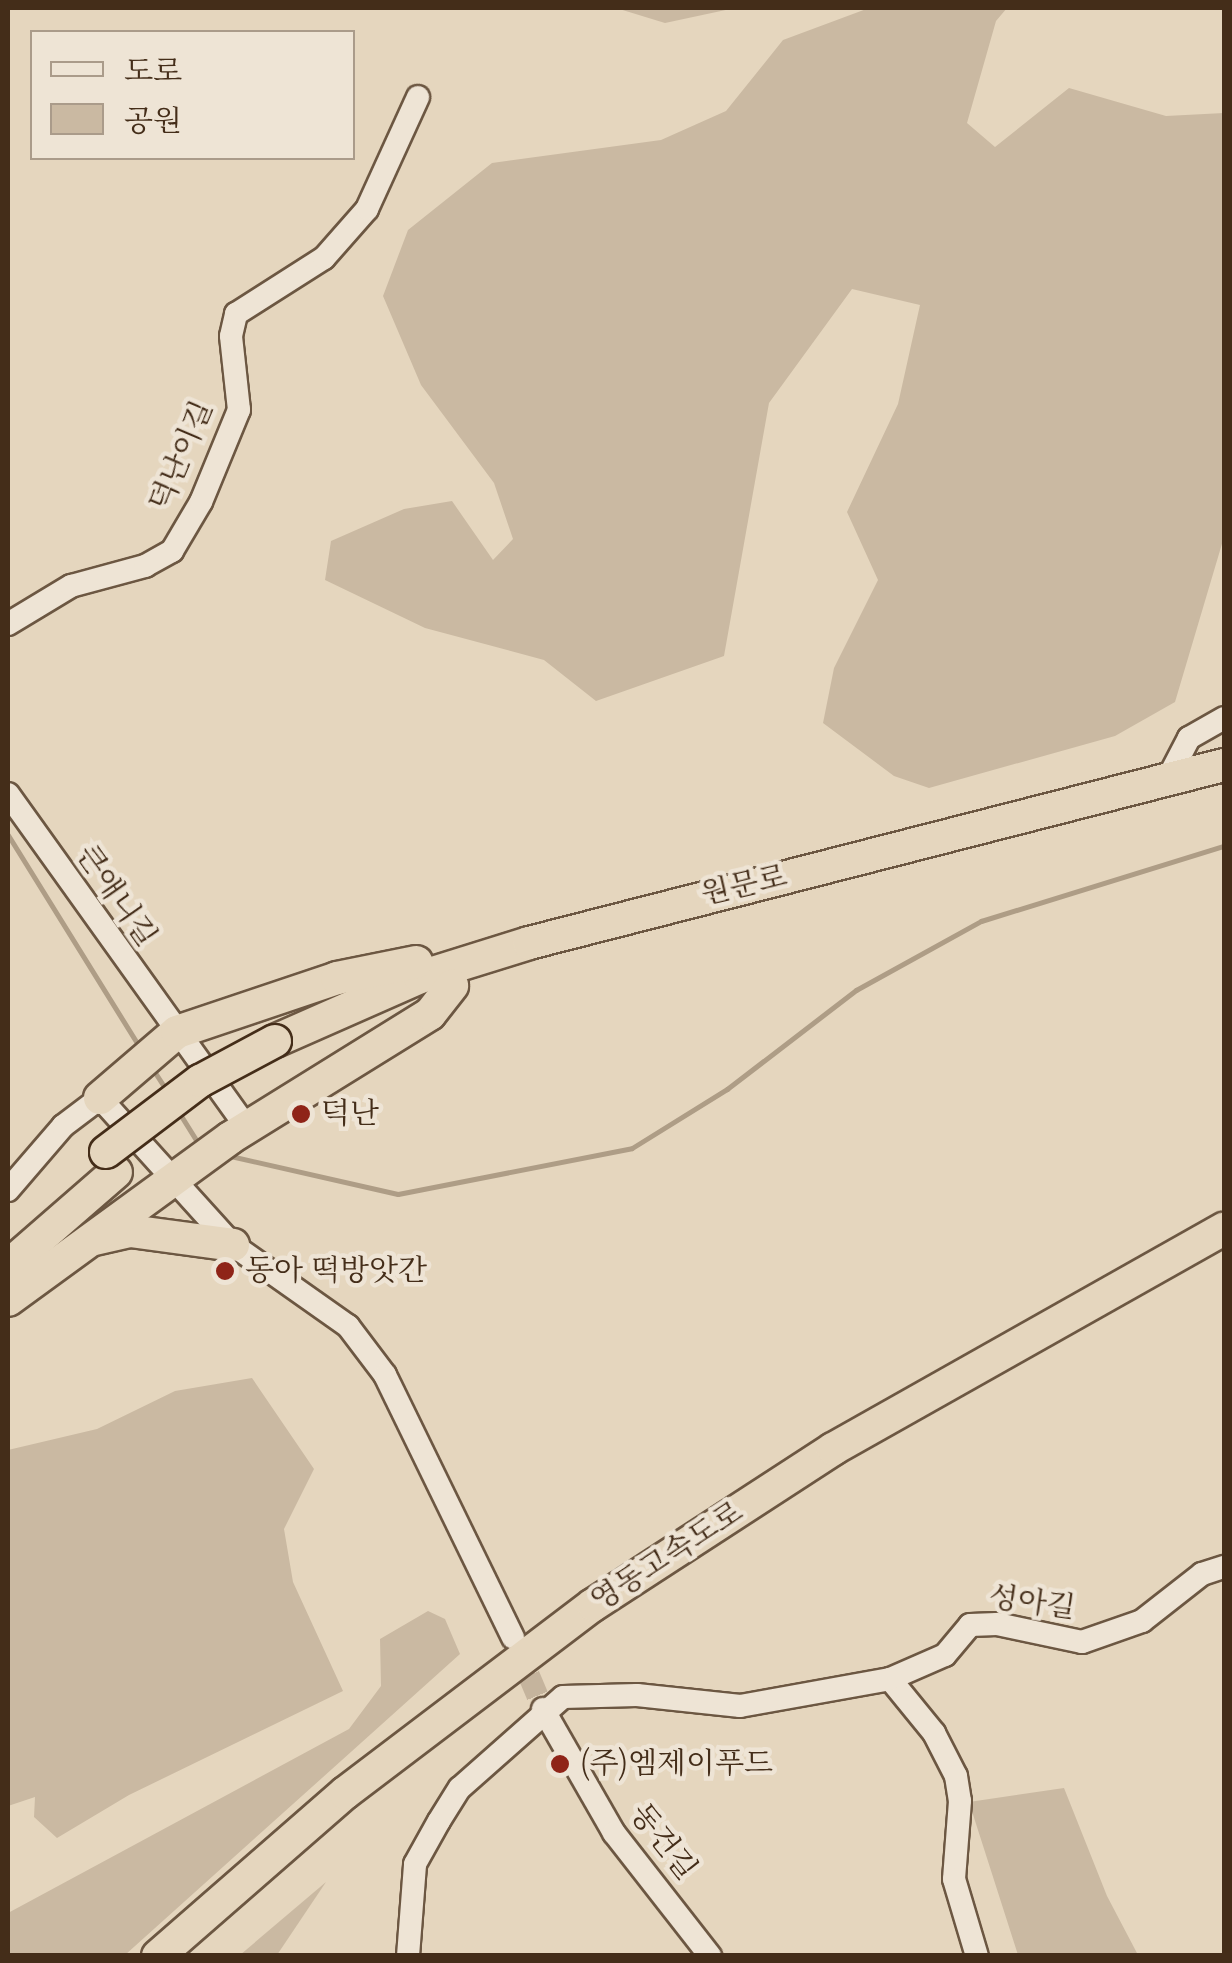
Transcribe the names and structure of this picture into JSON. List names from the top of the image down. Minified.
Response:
{"streets":{"highway":["원문로","영동고속도로"],"street":["덕난이길","큰애니길","성아길","동건길"]},"crossings":[["성아길","동건길"]],"places":["덕난","동아 떡방앗간","(주)엠제이푸드"],"legend":["도로","공원"]}
